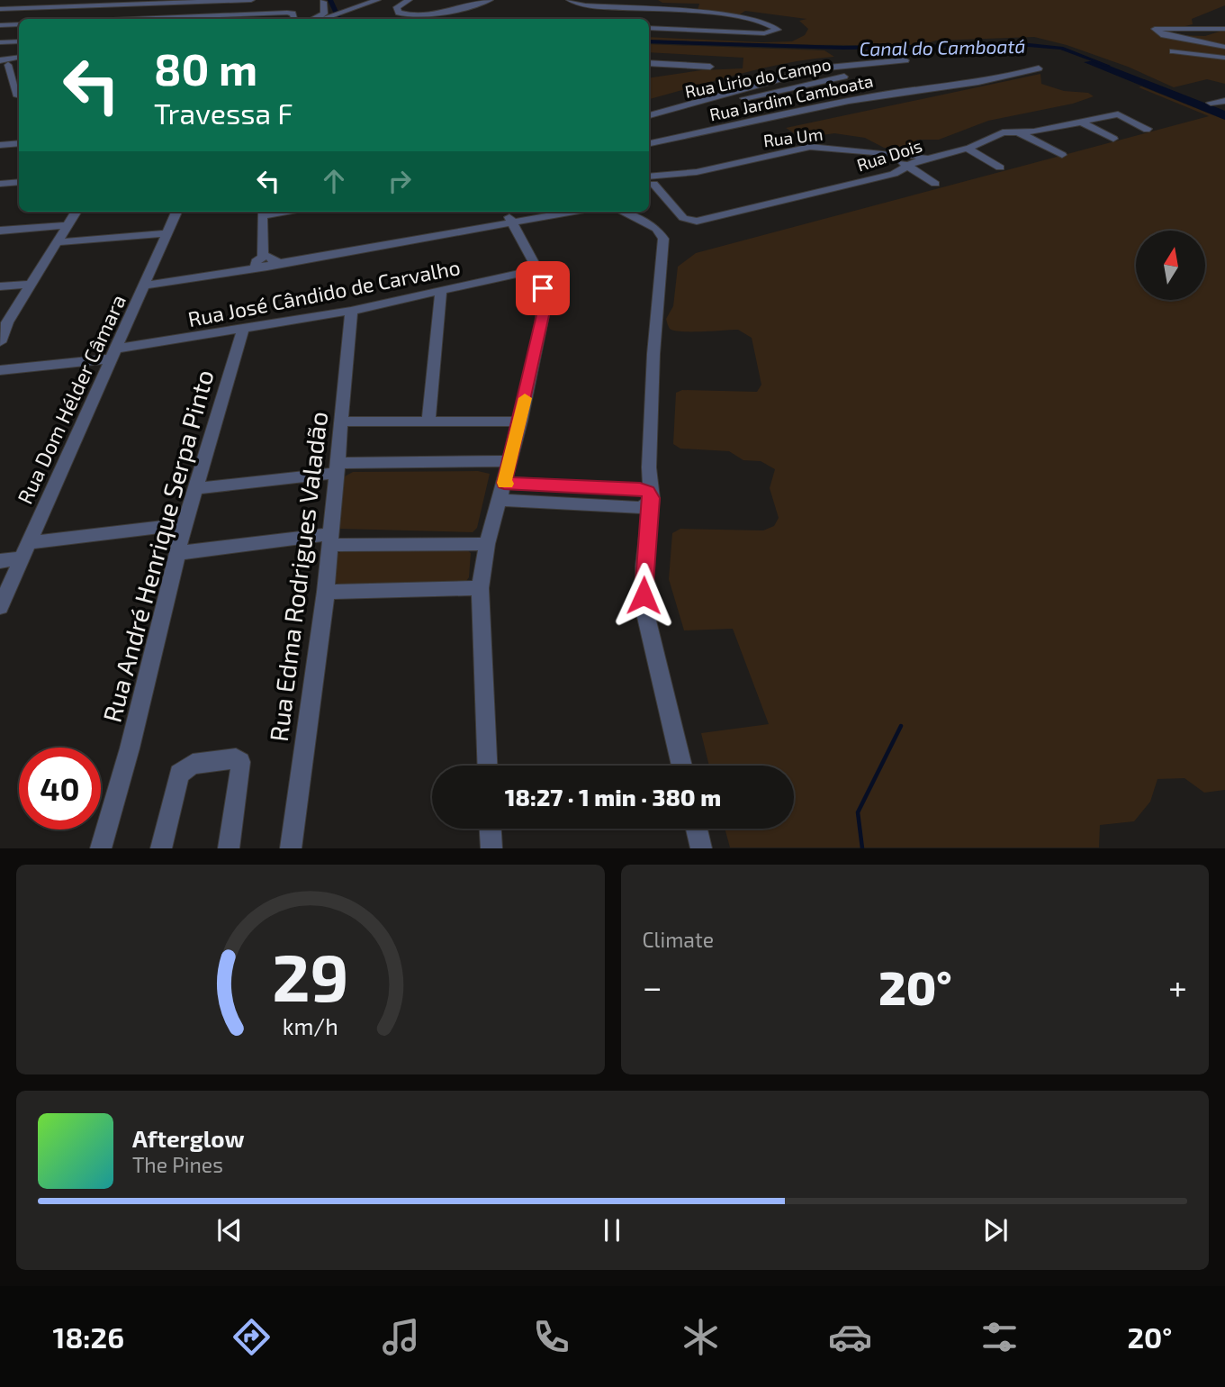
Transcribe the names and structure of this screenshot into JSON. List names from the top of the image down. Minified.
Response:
{"streets":{"street":["Rua Lirio do Campo","Rua Jardim Camboata","Rua Um","Rua Dois","Rua José Cândido de Carvalho","Rua Dom Hélder Câmara","Rua André Henrique Serpa Pinto","Rua Edma Rodrigues Valadão"]},"crossings":[["Rua Um","Rua Dois"],["Rua José Cândido de Carvalho","Rua Dom Hélder Câmara"],["Rua José Cândido de Carvalho","Rua André Henrique Serpa Pinto"],["Rua José Cândido de Carvalho","Rua Edma Rodrigues Valadão"]],"water":["Canal do Camboatá"],"north":"top","page":{"turn":["80 m","Travessa F"],"limit":"40","trip":"18:27 · 1 min · 380 m","tile":"Climate","heat":["−","20°","+"],"song":["Afterglow","The Pines"],"tabs":["18:26","20°"],"gauge":["29","km/h"]}}
